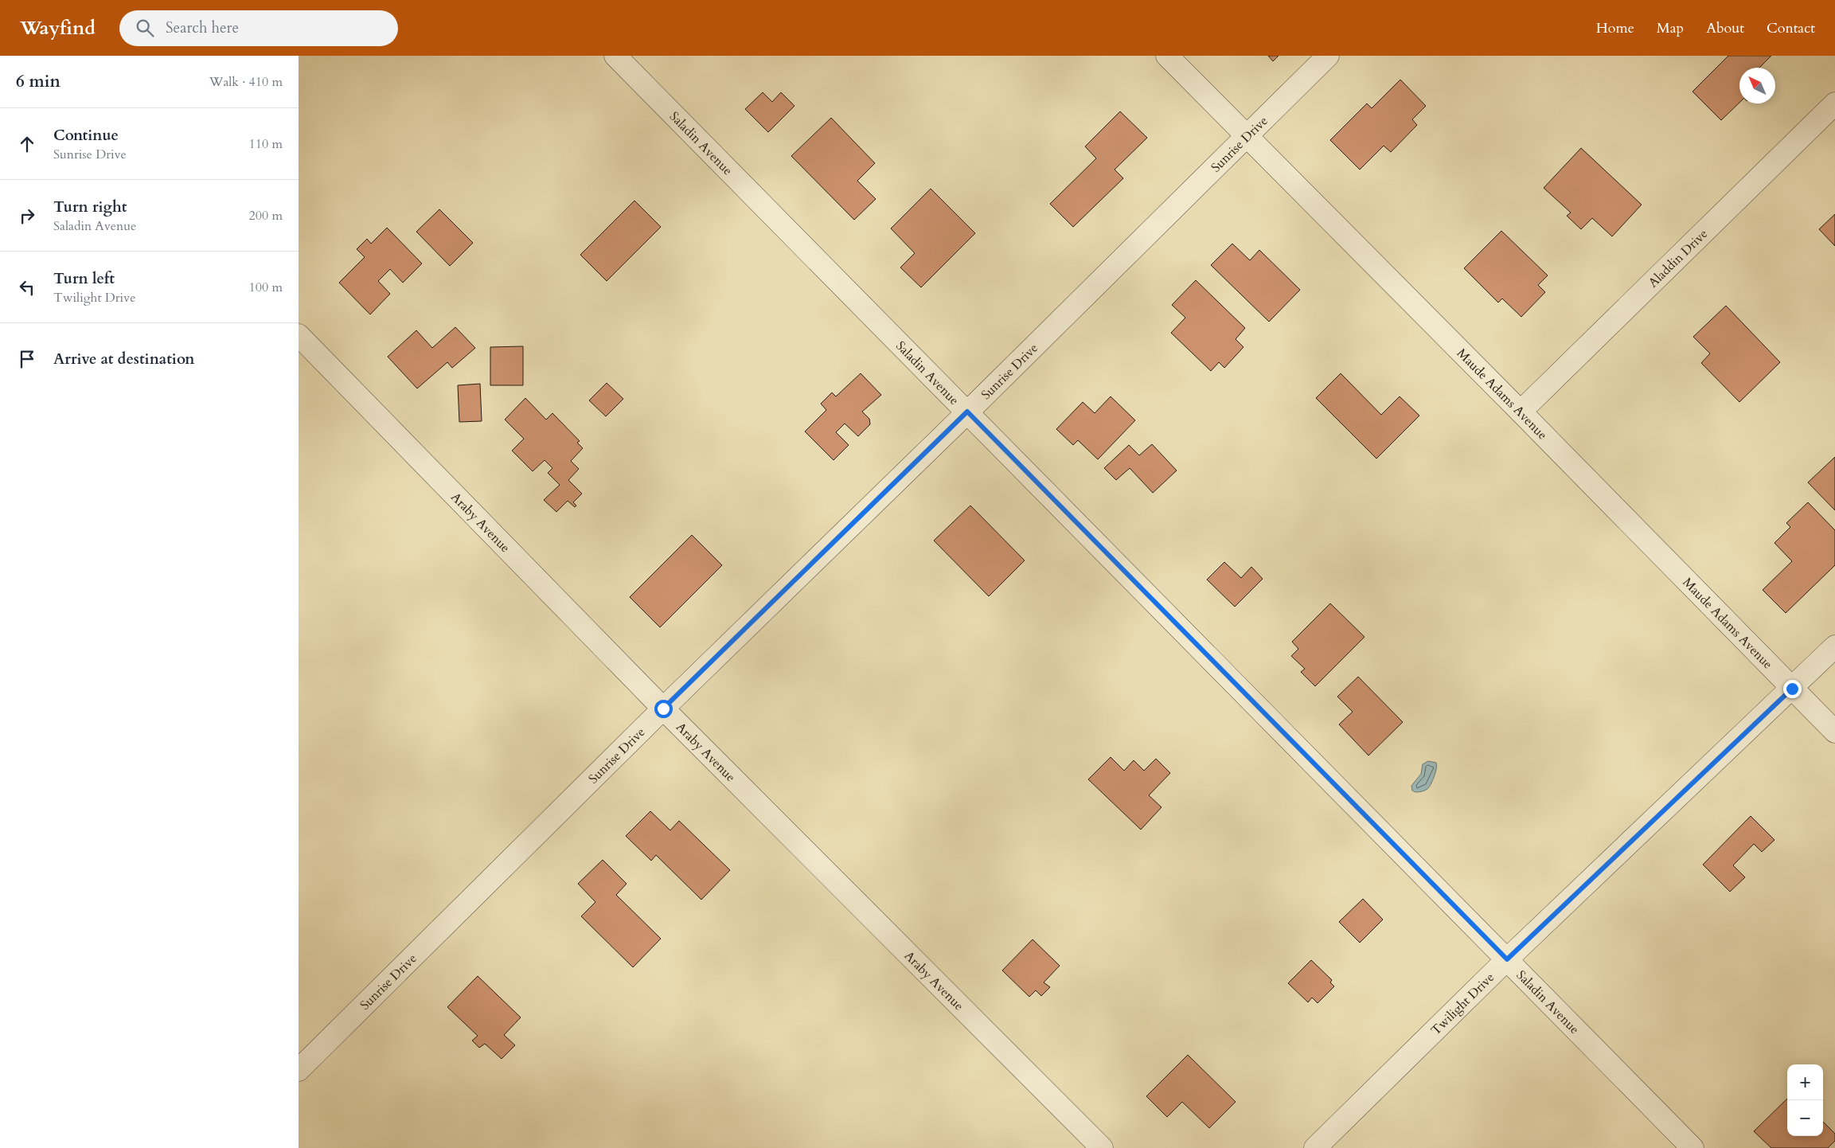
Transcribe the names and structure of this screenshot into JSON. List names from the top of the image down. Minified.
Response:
{"streets":{"street":["Saladin Avenue","Sunrise Drive","Aladdin Drive","Maude Adams Avenue","Araby Avenue","Twilight Drive"]},"crossings":[["Saladin Avenue","Sunrise Drive"],["Saladin Avenue","Twilight Drive"],["Sunrise Drive","Maude Adams Avenue"],["Sunrise Drive","Araby Avenue"],["Aladdin Drive","Maude Adams Avenue"],["Maude Adams Avenue","Twilight Drive"]],"north":"top left","page":{"header":"Wayfind","search":"Search here","nav":["Home","Map","About","Contact"],"heading":["6 min","Walk · 410 m"],"list":[["Continue","Sunrise Drive","110 m"],["Turn right","Saladin Avenue","200 m"],["Turn left","Twilight Drive","100 m"],"Arrive at destination"],"map_buttons":["+","−"]}}
